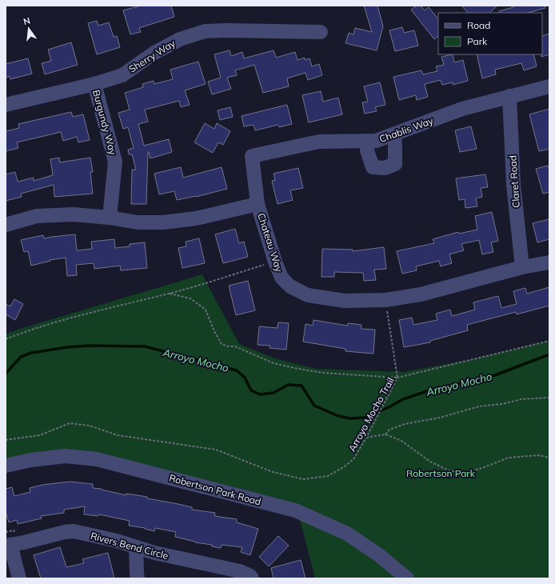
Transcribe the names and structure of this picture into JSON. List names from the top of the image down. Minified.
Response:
{"streets":{"street":["Sherry Way","Burgundy Way","Chablis Way","Claret Road","Chateau Way","Robertson Park Road","Rivers Bend Circle"],"path":["Arroyo Mocho Trail"]},"crossings":[["Sherry Way","Burgundy Way"],["Burgundy Way","Chateau Way"],["Chablis Way","Claret Road"],["Chablis Way","Chateau Way"],["Claret Road","Chateau Way"]],"water":["Arroyo Mocho"],"parks":["Robertson Park"],"legend":["Road","Park"],"north":"top"}
